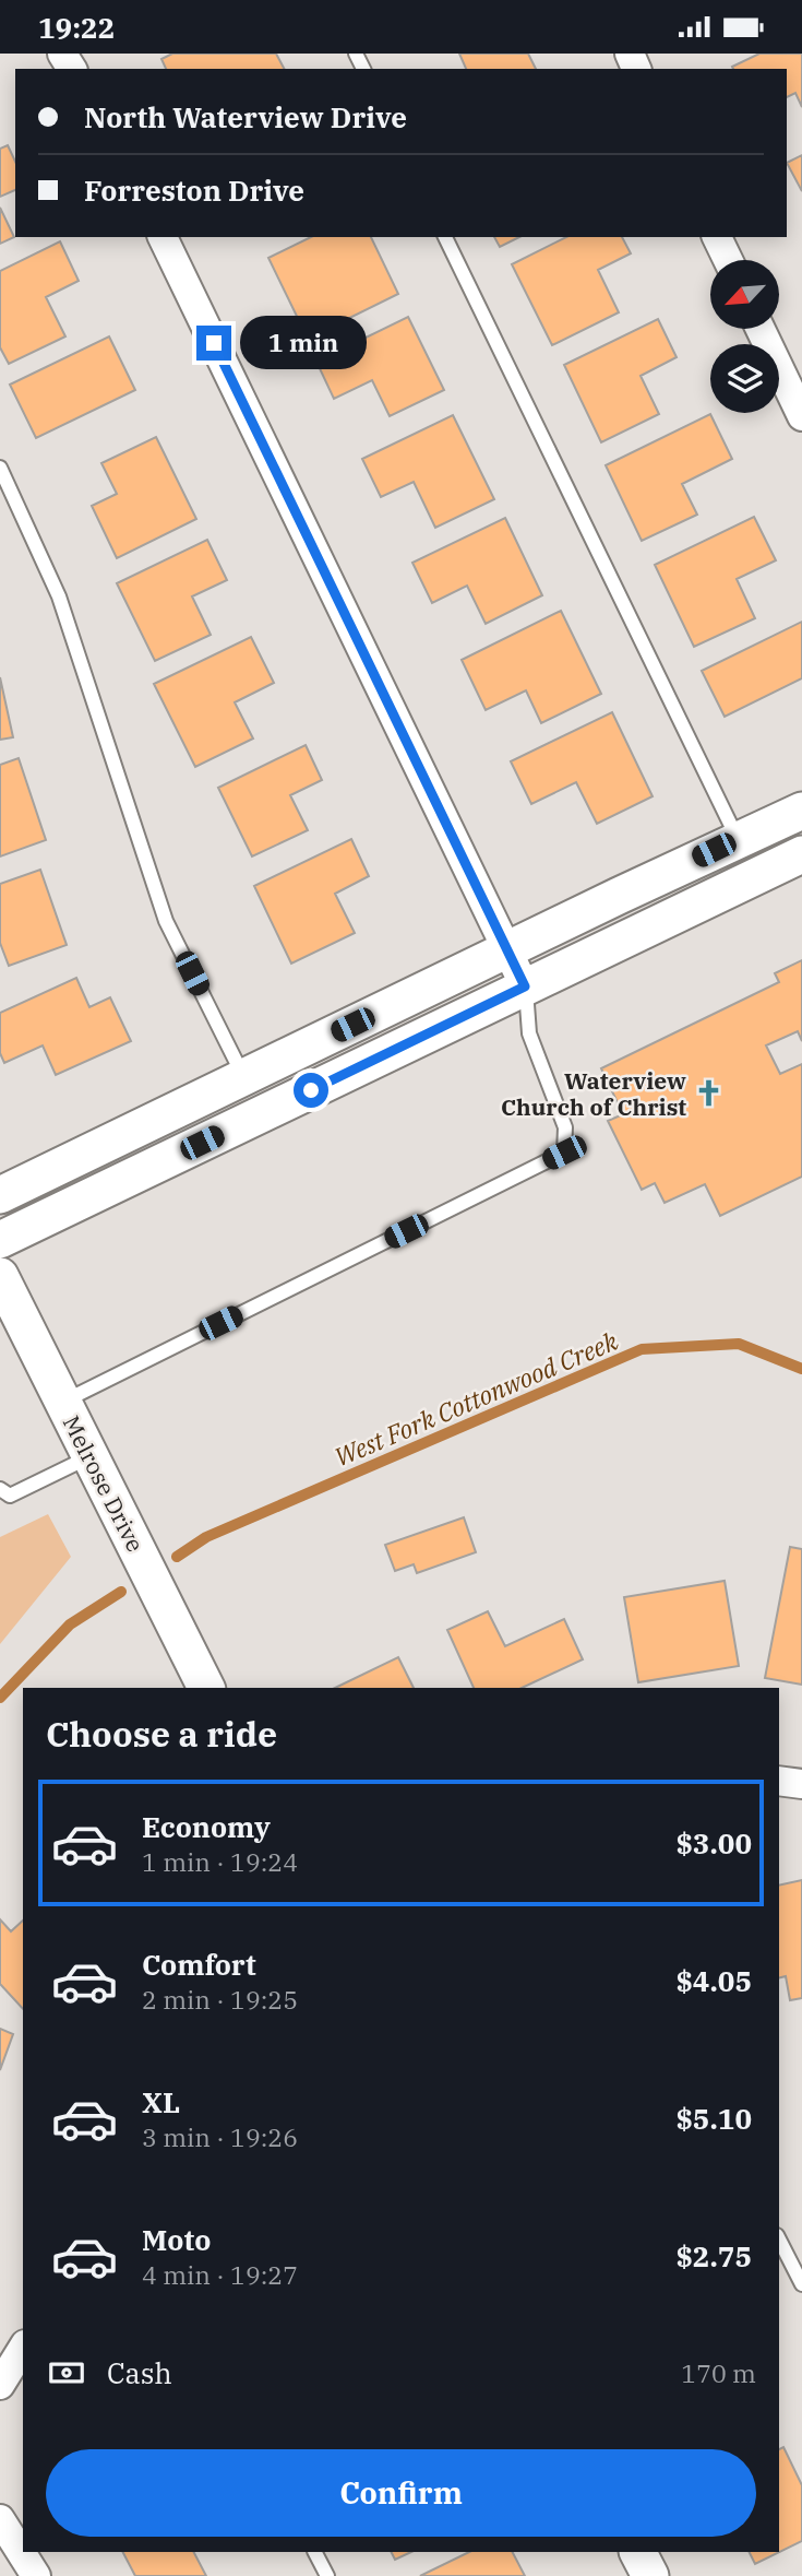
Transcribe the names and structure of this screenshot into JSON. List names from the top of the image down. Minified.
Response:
{"streets":{"street":["Melrose Drive"]},"water":["West Fork Cottonwood Creek"],"places":{"church":["Waterview Church of Christ"]},"north":"bottom left","page":{"status":"19:22","banner":["North Waterview Drive","Forreston Drive"],"bubble":"1 min","heading":"Choose a ride","list":[{"name":"Economy","note":"1 min · 19:24","value":"$3.00"},{"name":"Comfort","note":"2 min · 19:25","value":"$4.05"},{"name":"XL","note":"3 min · 19:26","value":"$5.10"},{"name":"Moto","note":"4 min · 19:27","value":"$2.75"}],"pay":["Cash","170 m"],"buttons":"Confirm"}}
